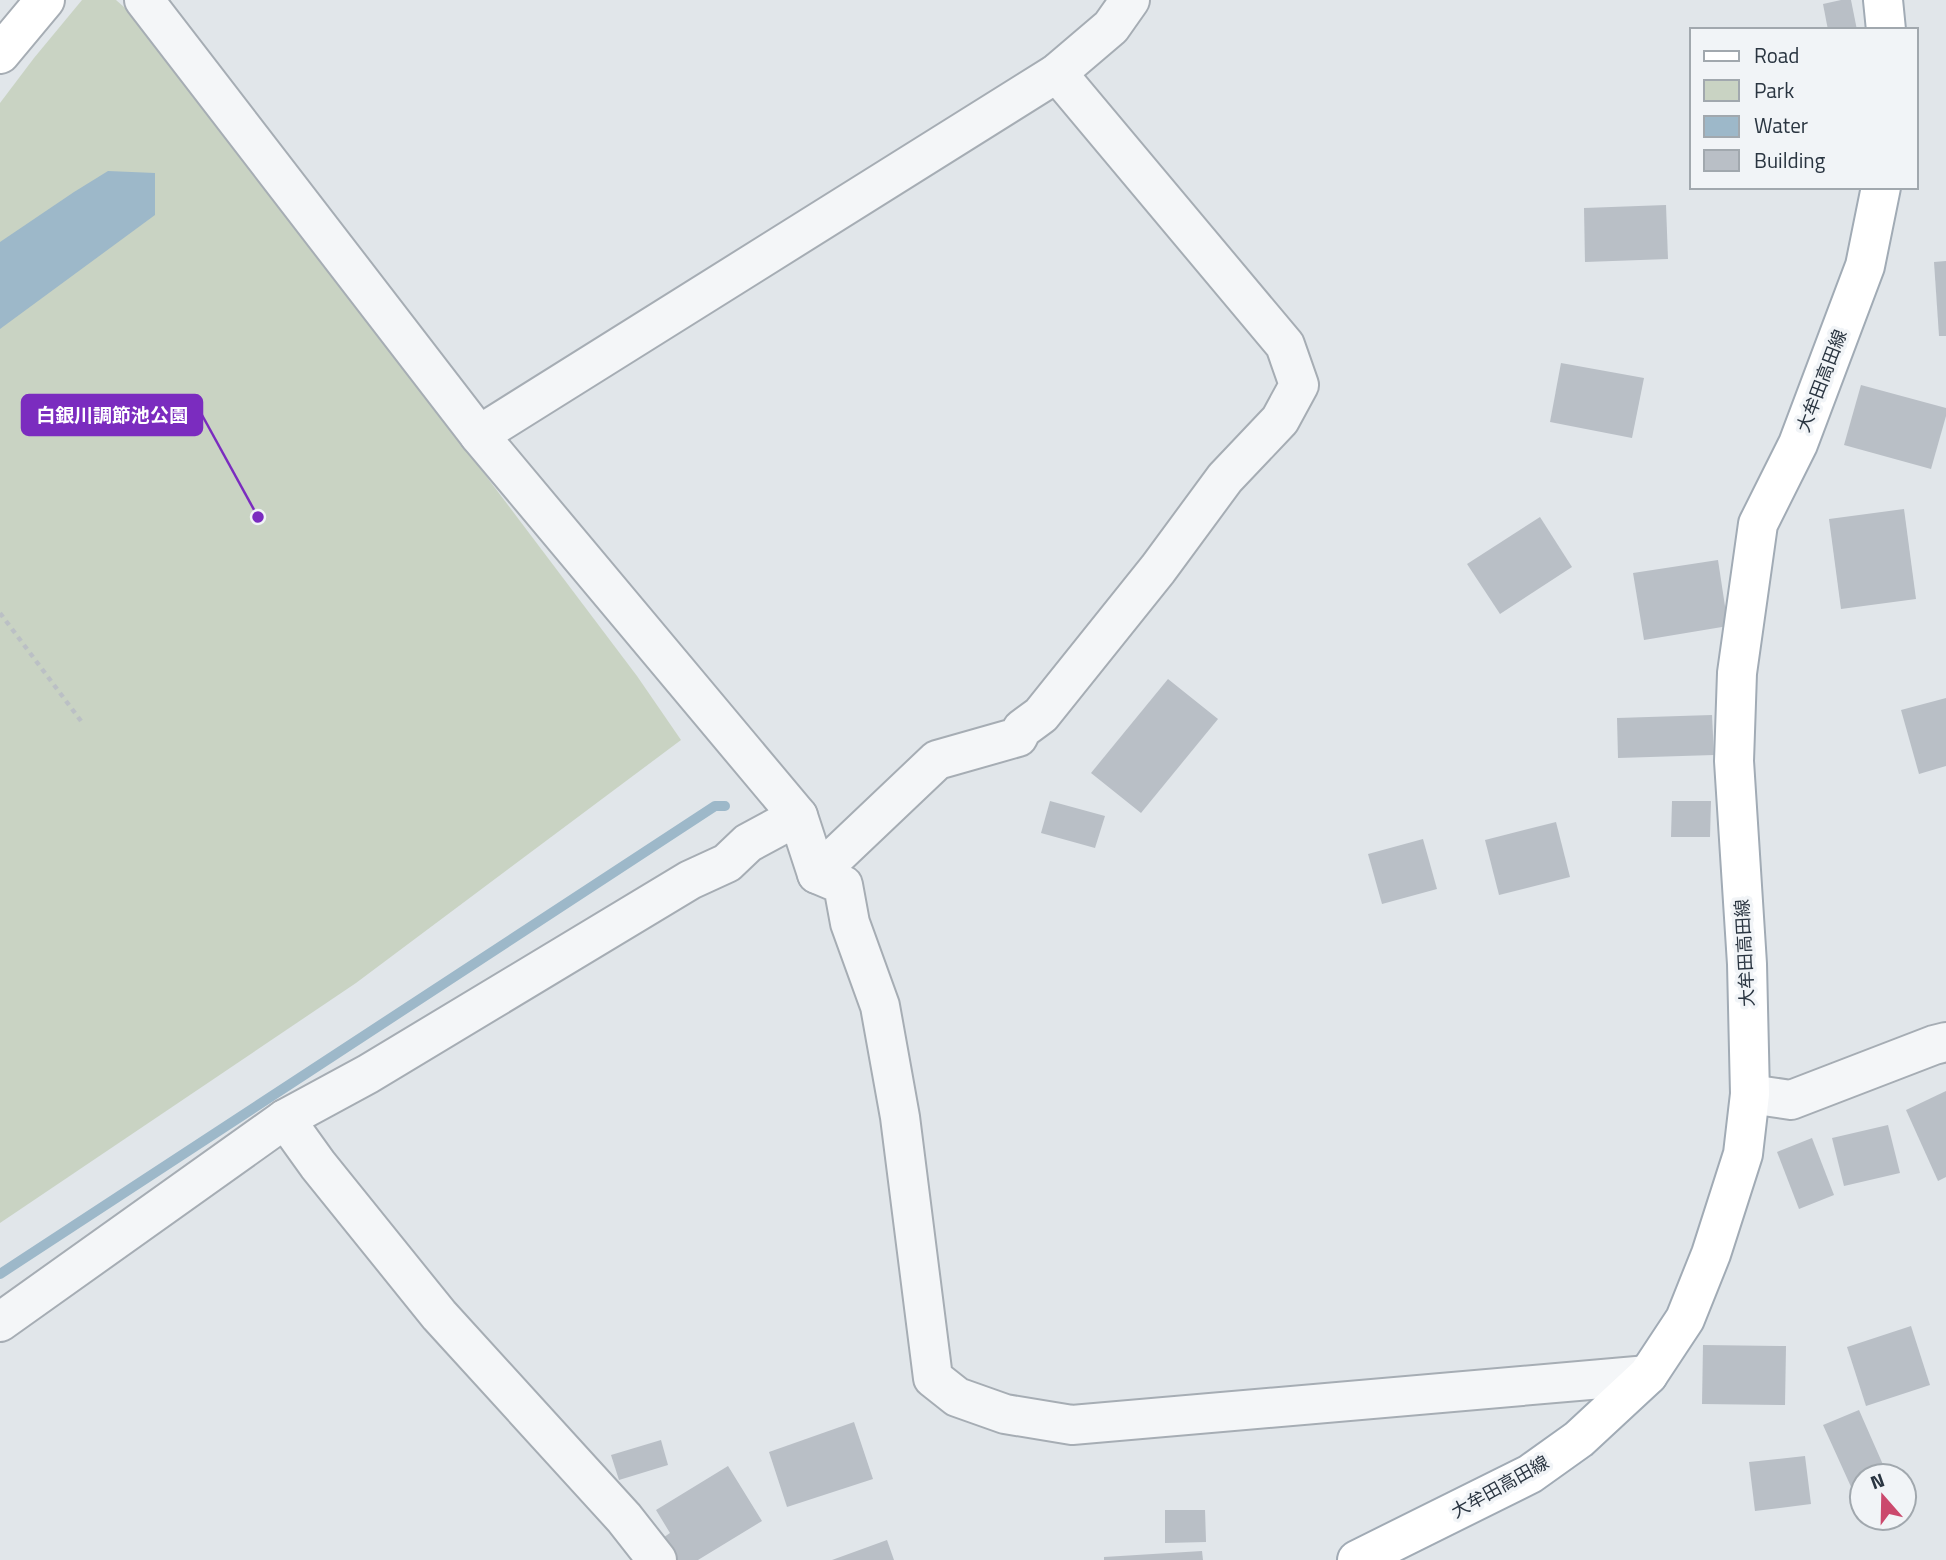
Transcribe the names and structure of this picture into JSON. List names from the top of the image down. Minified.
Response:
{"streets":{"main road":["大牟田高田線"]},"places":["白銀川調節池公園"],"legend":["Road","Park","Water","Building"],"north":"top"}
